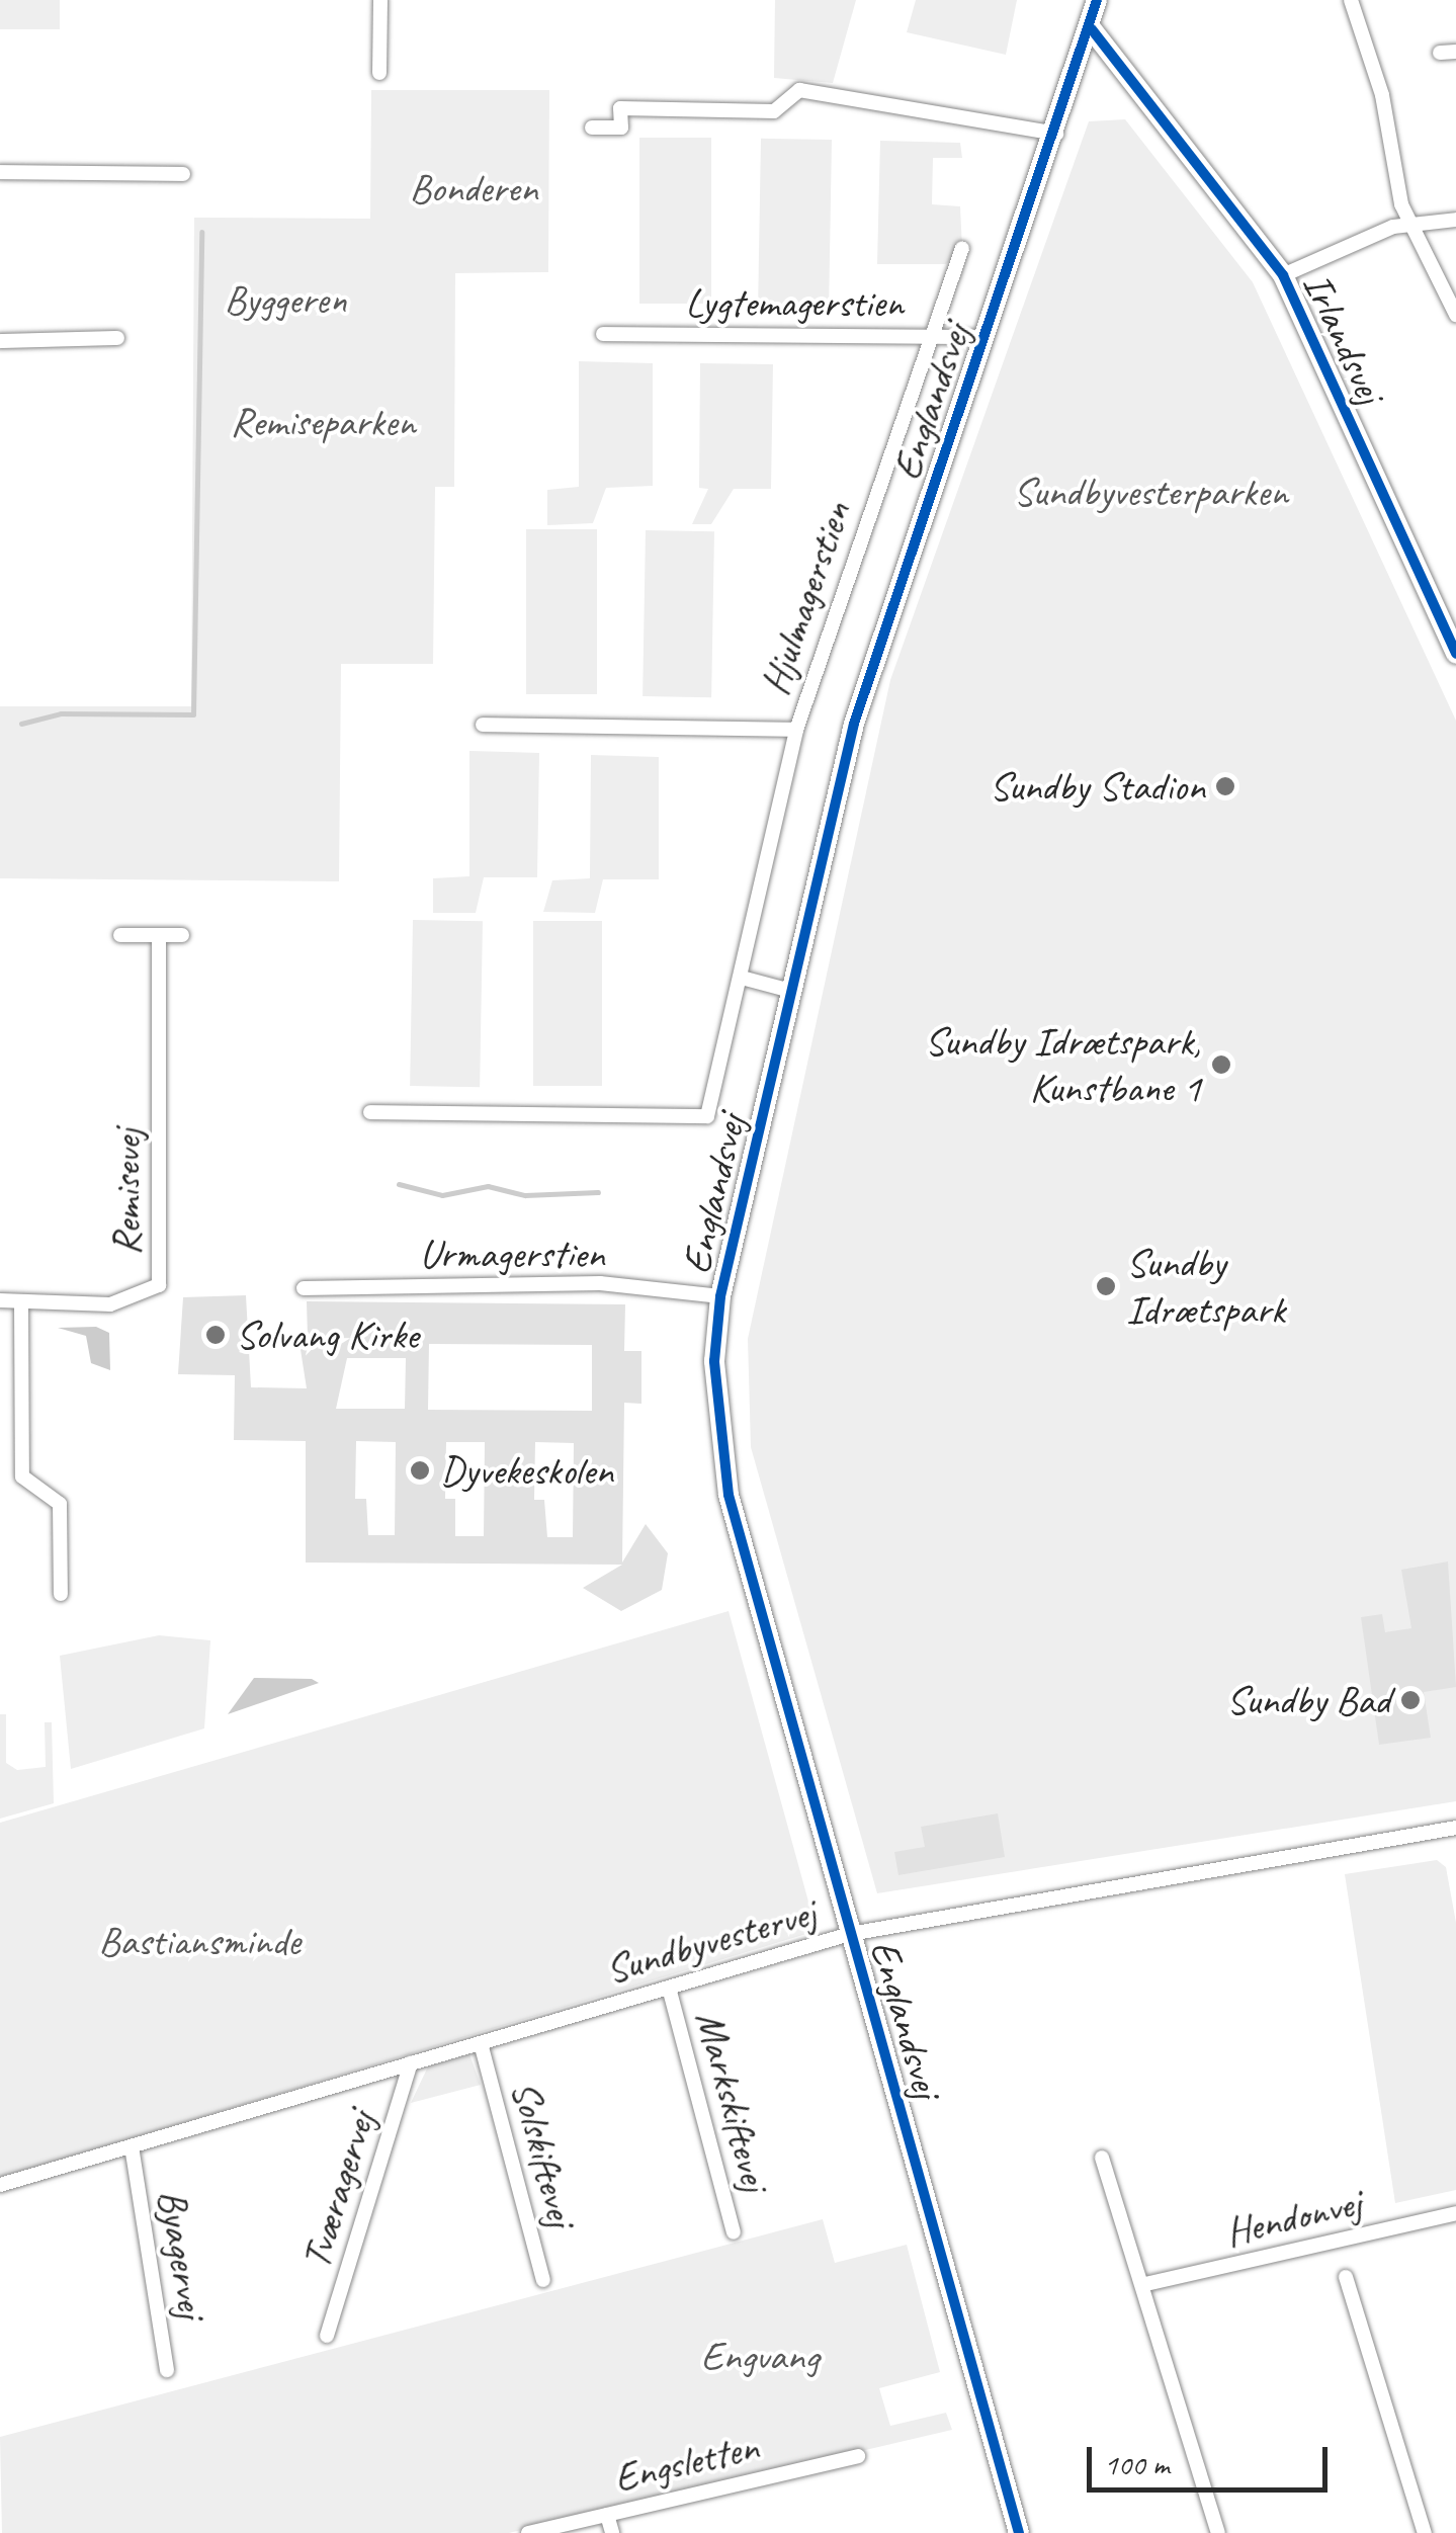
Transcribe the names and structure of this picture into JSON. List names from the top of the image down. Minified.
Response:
{"streets":{"street":["Lygtemagerstien","Irlandsvej","Englandsvej","Hjulmagerstien","Remisevej","Urmagerstien","Sundbyvestervej","Markskiftevej","Solskiftevej","Tværagervej","Hendonvej","Byagervej","Engsletten"]},"crossings":[["Lygtemagerstien","Englandsvej"],["Lygtemagerstien","Hjulmagerstien"],["Irlandsvej","Englandsvej"],["Englandsvej","Urmagerstien"],["Englandsvej","Sundbyvestervej"],["Sundbyvestervej","Markskiftevej"],["Sundbyvestervej","Solskiftevej"],["Sundbyvestervej","Tværagervej"],["Sundbyvestervej","Byagervej"]],"parks":["Bonderen","Byggeren","Remiseparken","Sundbyvesterparken","Bastiansminde","Engvang"],"places":["Sundby Stadion","Sundby Idrætspark, Kunstbane 1","Sundby Idrætspark","Solvang Kirke","Dyvekeskolen","Sundby Bad"],"scale_bar":"100 m"}
